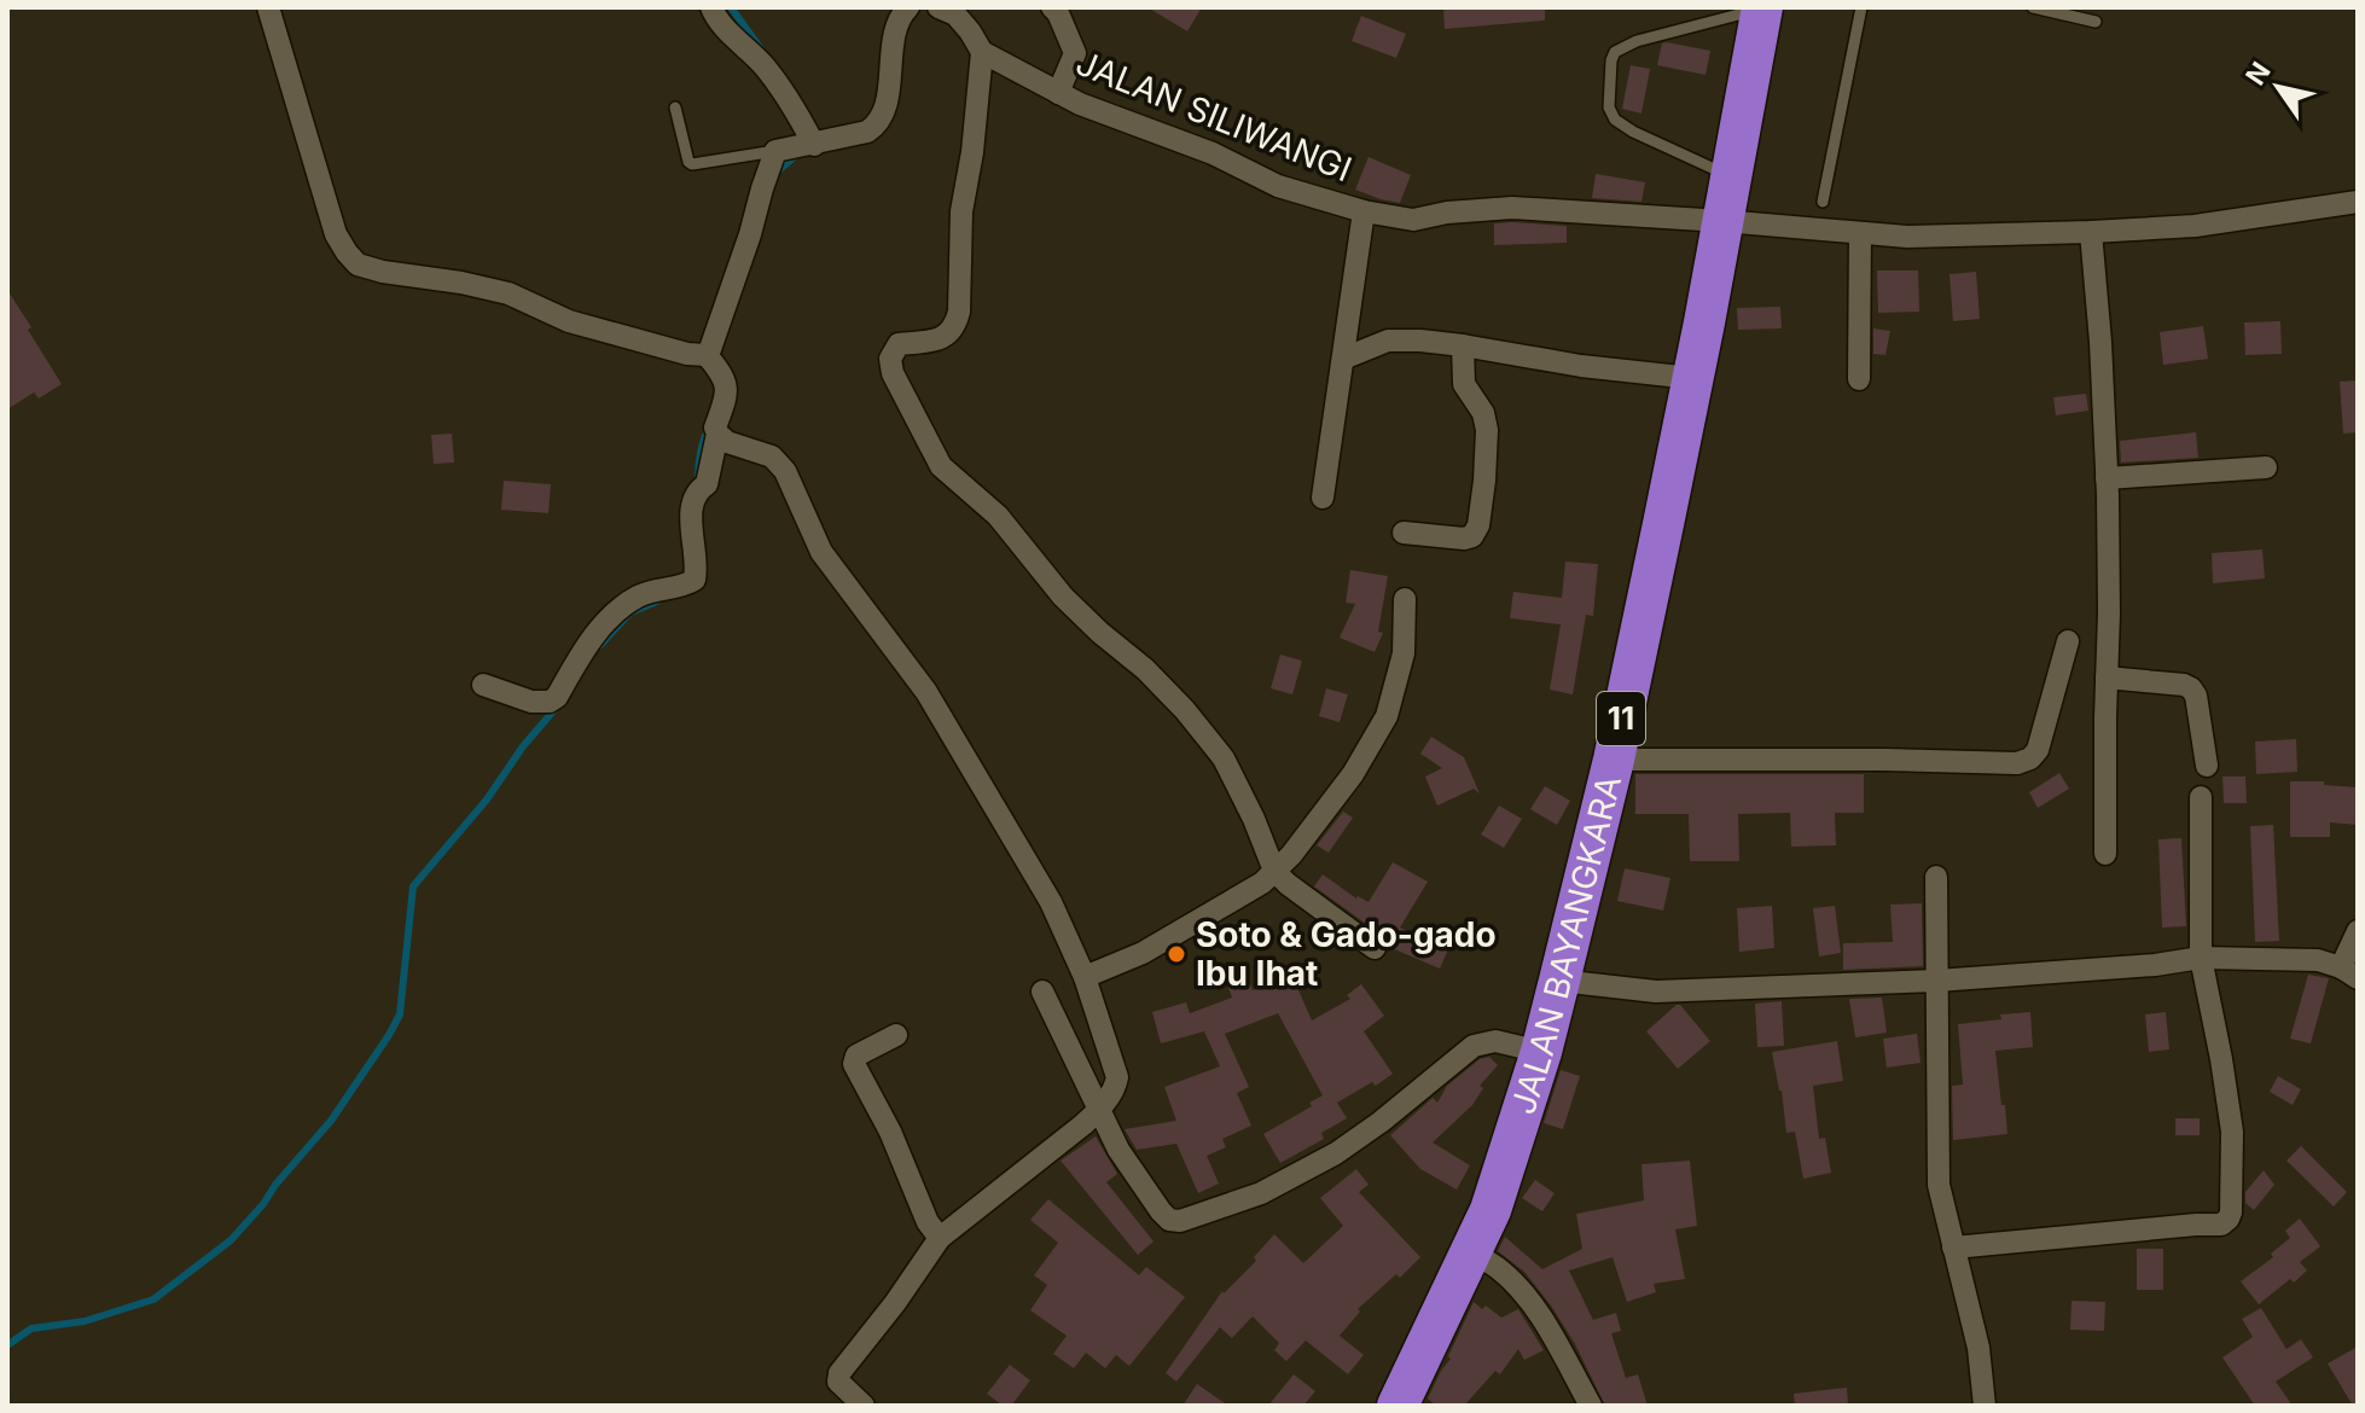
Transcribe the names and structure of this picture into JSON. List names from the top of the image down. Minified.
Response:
{"streets":{"highway":["11","JALAN BAYANGKARA"],"street":["JALAN SILIWANGI"]},"crossings":[["JALAN SILIWANGI","JALAN BAYANGKARA"]],"places":["Soto & Gado-gado Ibu Ihat"],"north":"top left"}
